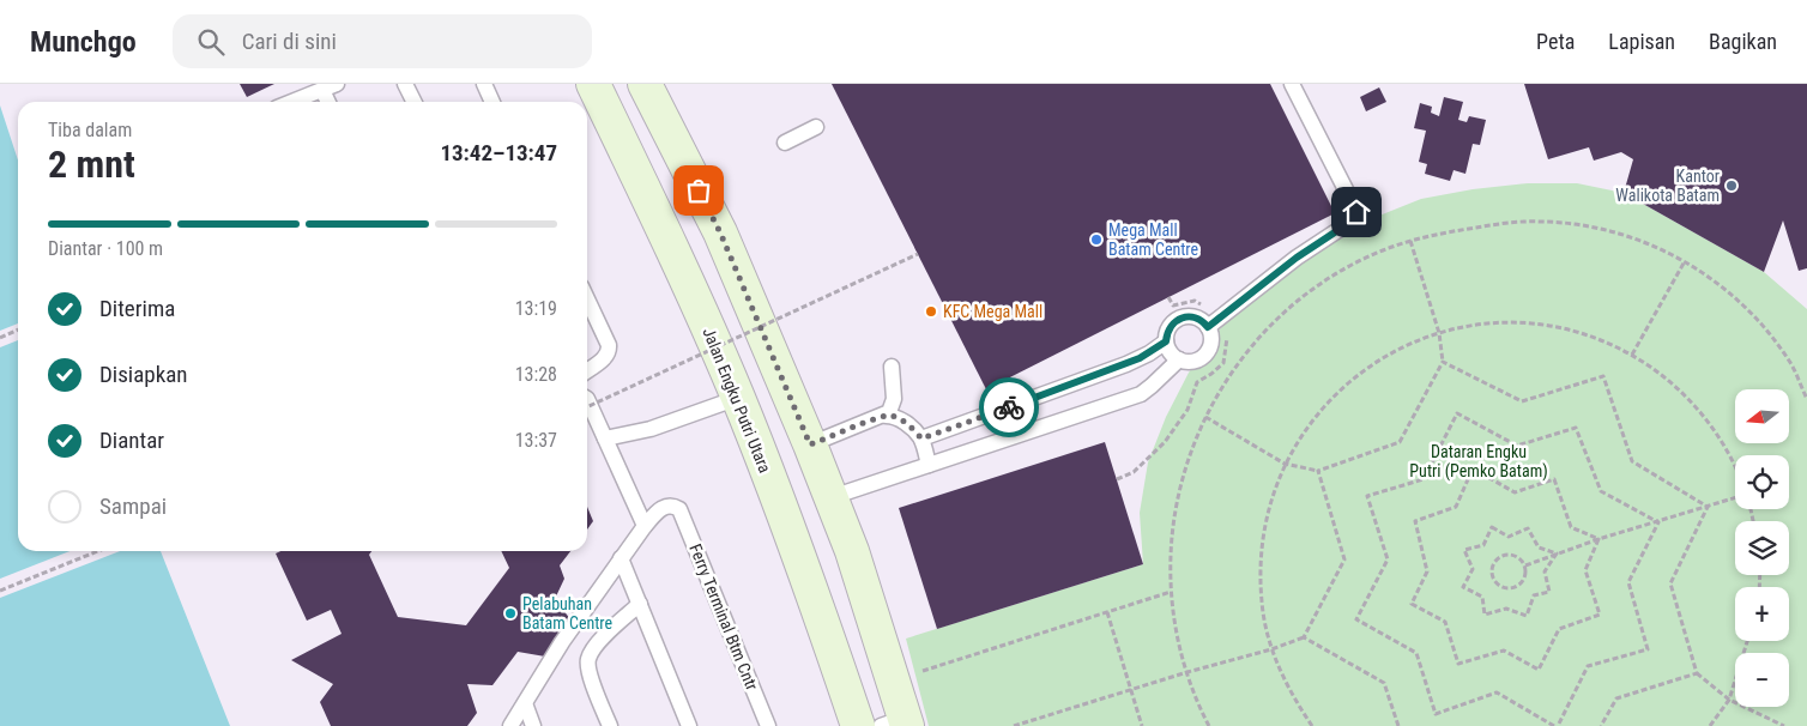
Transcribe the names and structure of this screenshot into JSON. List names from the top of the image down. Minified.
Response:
{"streets":{"main road":["Jalan Engku Putri Utara"],"lane":["Ferry Terminal Btm Cntr"]},"parks":["Dataran Engku Putri (Pemko Batam)"],"places":["Kantor Walikota Batam","Mega Mall Batam Centre","KFC Mega Mall","Pelabuhan Batam Centre"],"north":"left","page":{"header":"Munchgo","search":"Cari di sini","nav":["Peta","Lapisan","Bagikan"],"heading":["2 mnt","Tiba dalam","13:42–13:47"],"bar":"Diantar · 100 m","list":[["Diterima","13:19"],["Disiapkan","13:28"],["Diantar","13:37"],"Sampai"],"map_buttons":["+","−"]}}
